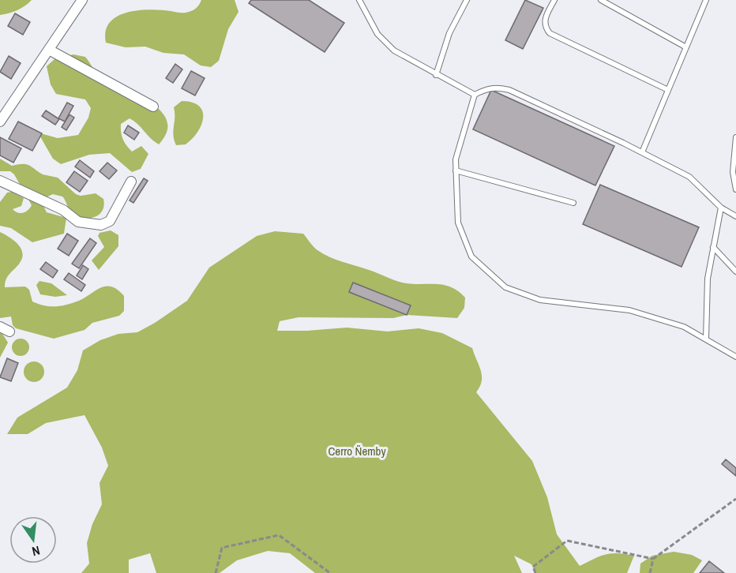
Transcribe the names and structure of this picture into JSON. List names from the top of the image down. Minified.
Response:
{"parks":["Cerro Ñemby"],"north":"bottom"}
